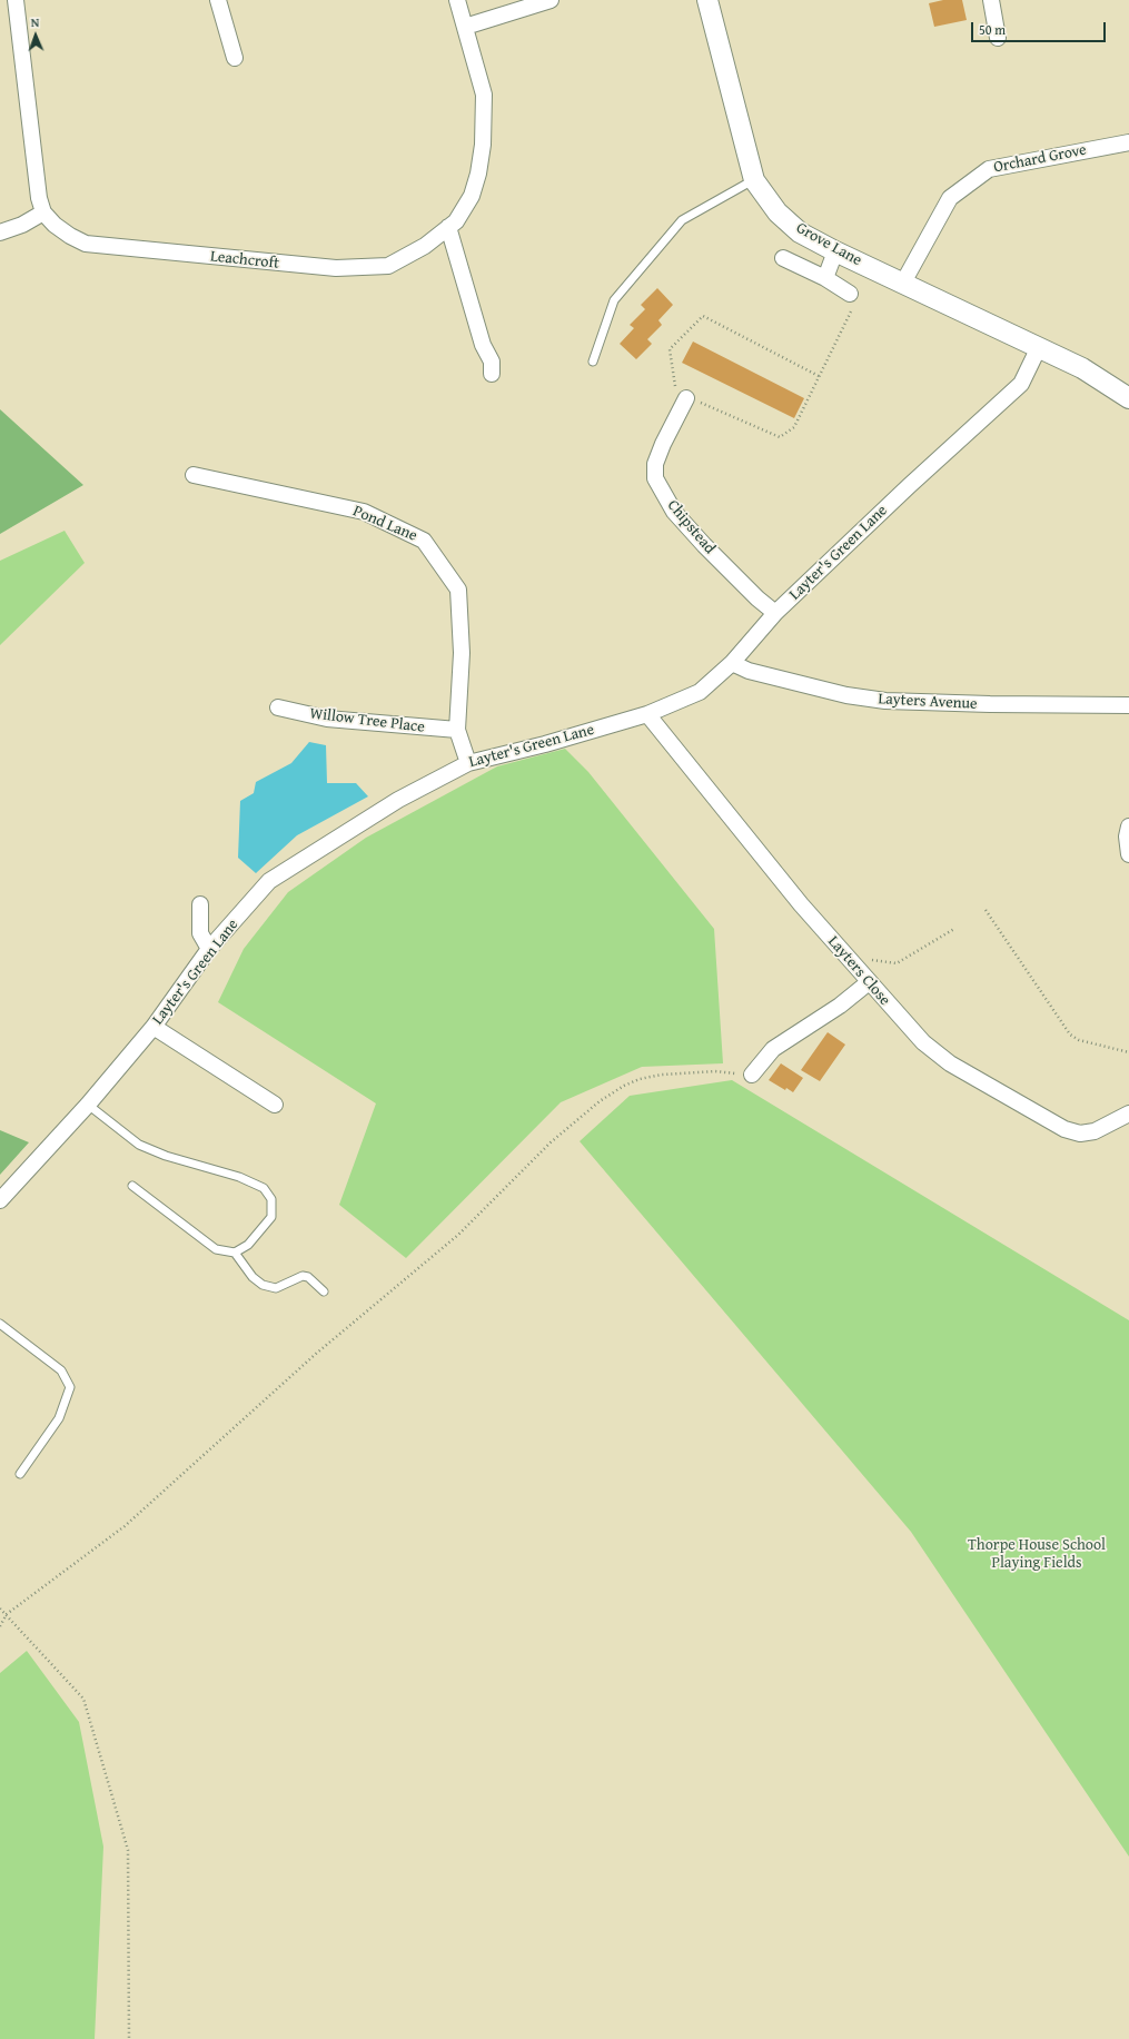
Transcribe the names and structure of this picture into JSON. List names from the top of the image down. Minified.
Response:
{"streets":{"street":["Orchard Grove","Grove Lane","Leachcroft","Pond Lane","Chipstead","Layter's Green Lane","Layters Avenue","Willow Tree Place","Layters Close"]},"crossings":[["Orchard Grove","Grove Lane"],["Grove Lane","Layter's Green Lane"],["Pond Lane","Layter's Green Lane"],["Pond Lane","Willow Tree Place"],["Chipstead","Layter's Green Lane"],["Layter's Green Lane","Layters Avenue"],["Layter's Green Lane","Layters Close"]],"parks":["Thorpe House School Playing Fields"],"scale_bar":"50 m","north":"top"}
